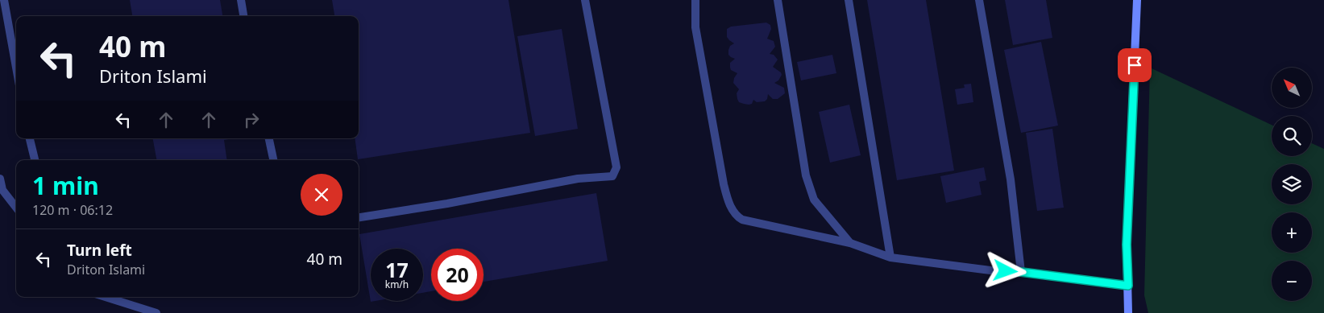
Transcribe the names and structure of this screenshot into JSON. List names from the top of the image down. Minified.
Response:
{"north":"top left","page":{"turn":["40 m","Driton Islami"],"map_buttons":["+","−"],"heading":["1 min","120 m · 06:12"],"list":[{"name":"Turn left","note":"Driton Islami","value":"40 m"}],"speed":"17 km/h","limit":"20"}}
